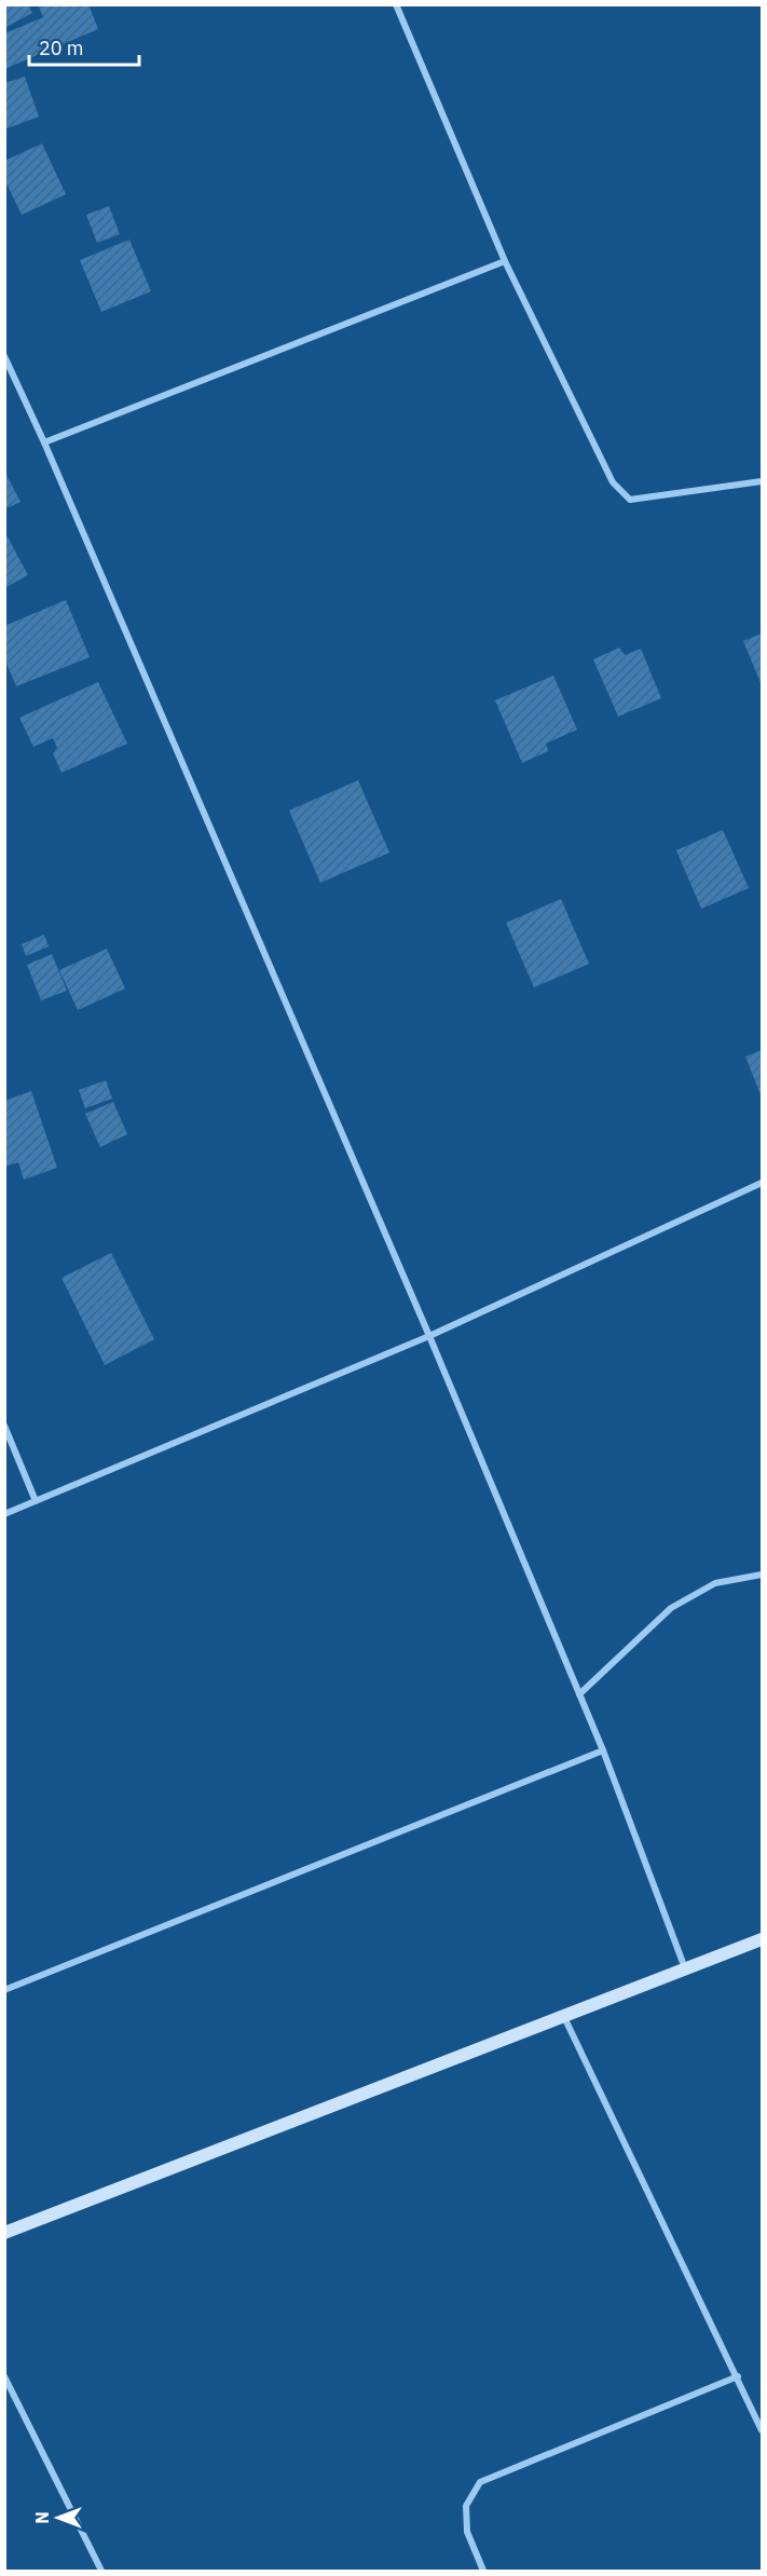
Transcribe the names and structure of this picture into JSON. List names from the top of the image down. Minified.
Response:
{"scale_bar":"20 m","north":"left"}
